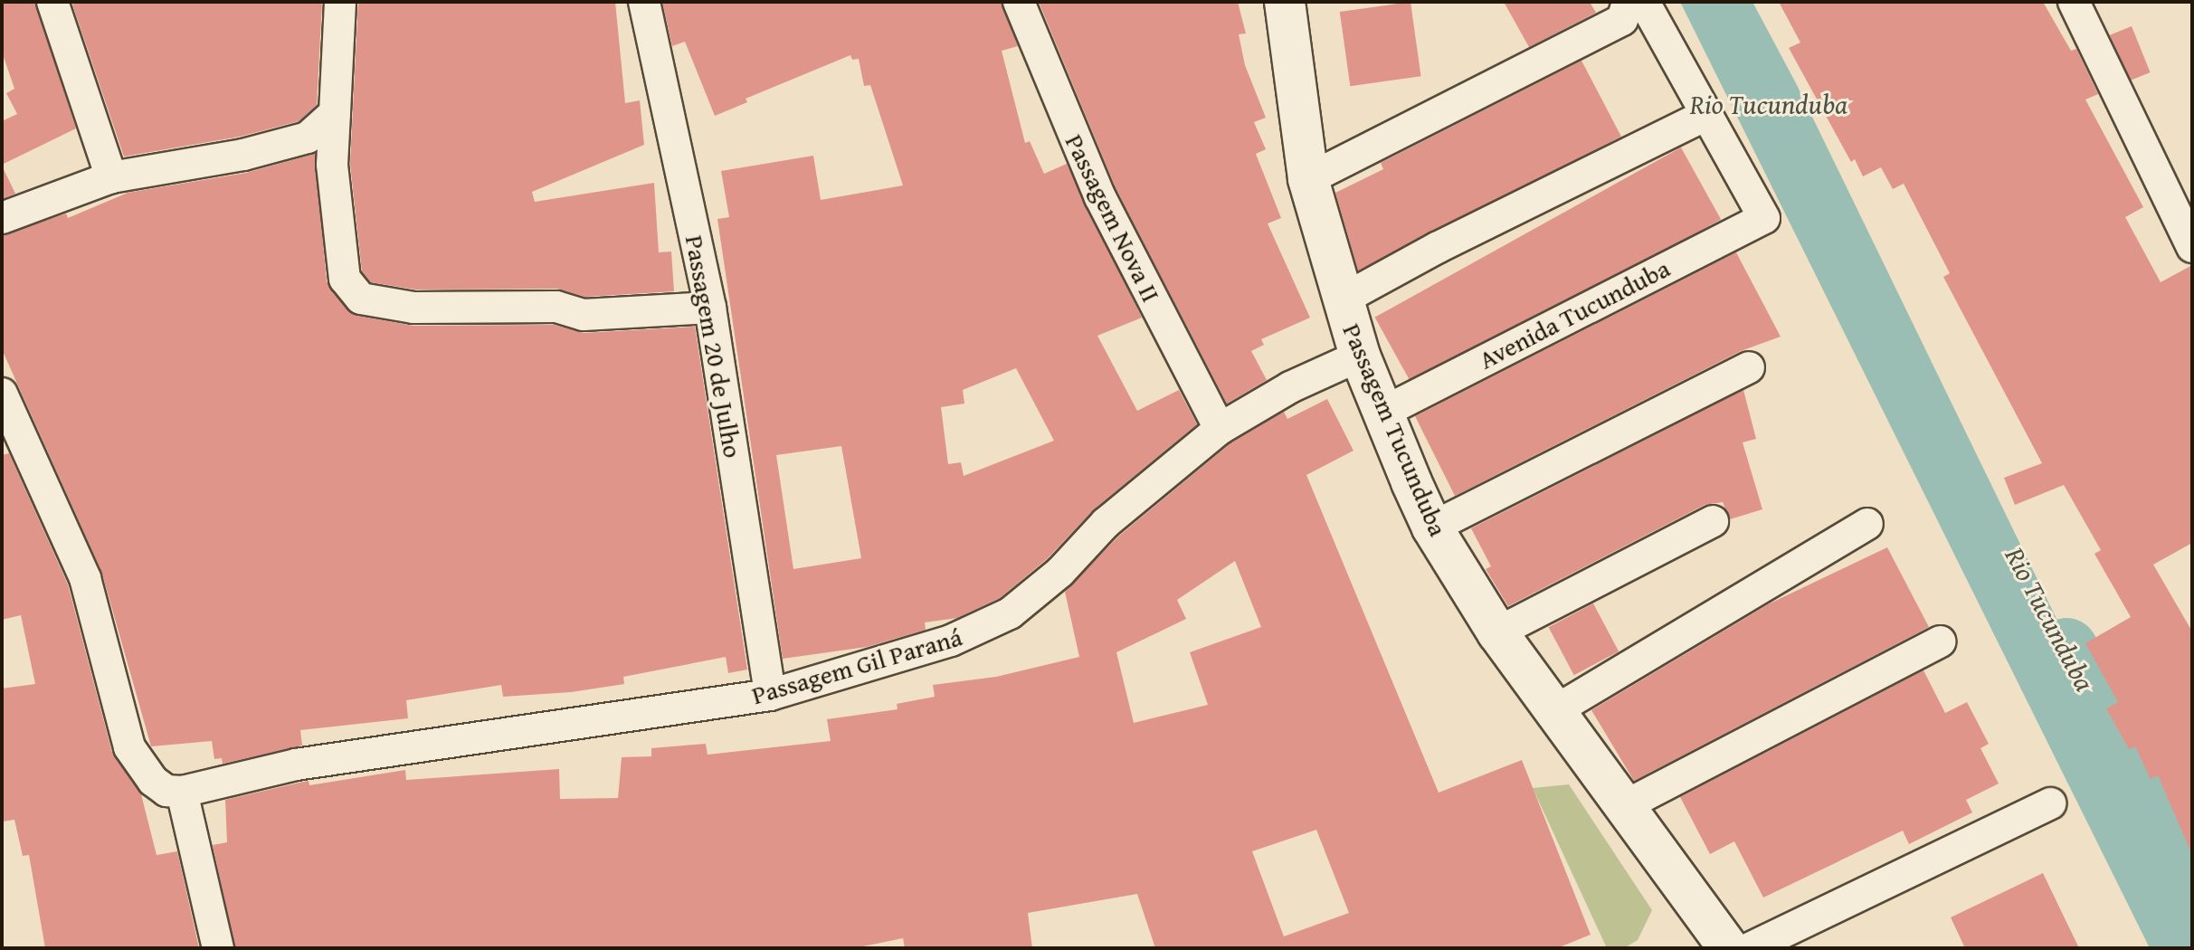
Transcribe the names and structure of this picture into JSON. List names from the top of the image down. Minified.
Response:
{"streets":{"street":["Passagem Nova II","Avenida Tucunduba","Passagem 20 de Julho","Passagem Tucunduba","Passagem Gil Paraná"]},"crossings":[["Passagem Nova II","Passagem Gil Paraná"],["Avenida Tucunduba","Passagem Tucunduba"],["Passagem 20 de Julho","Passagem Gil Paraná"],["Passagem Tucunduba","Passagem Gil Paraná"]],"water":["Rio Tucunduba"]}
